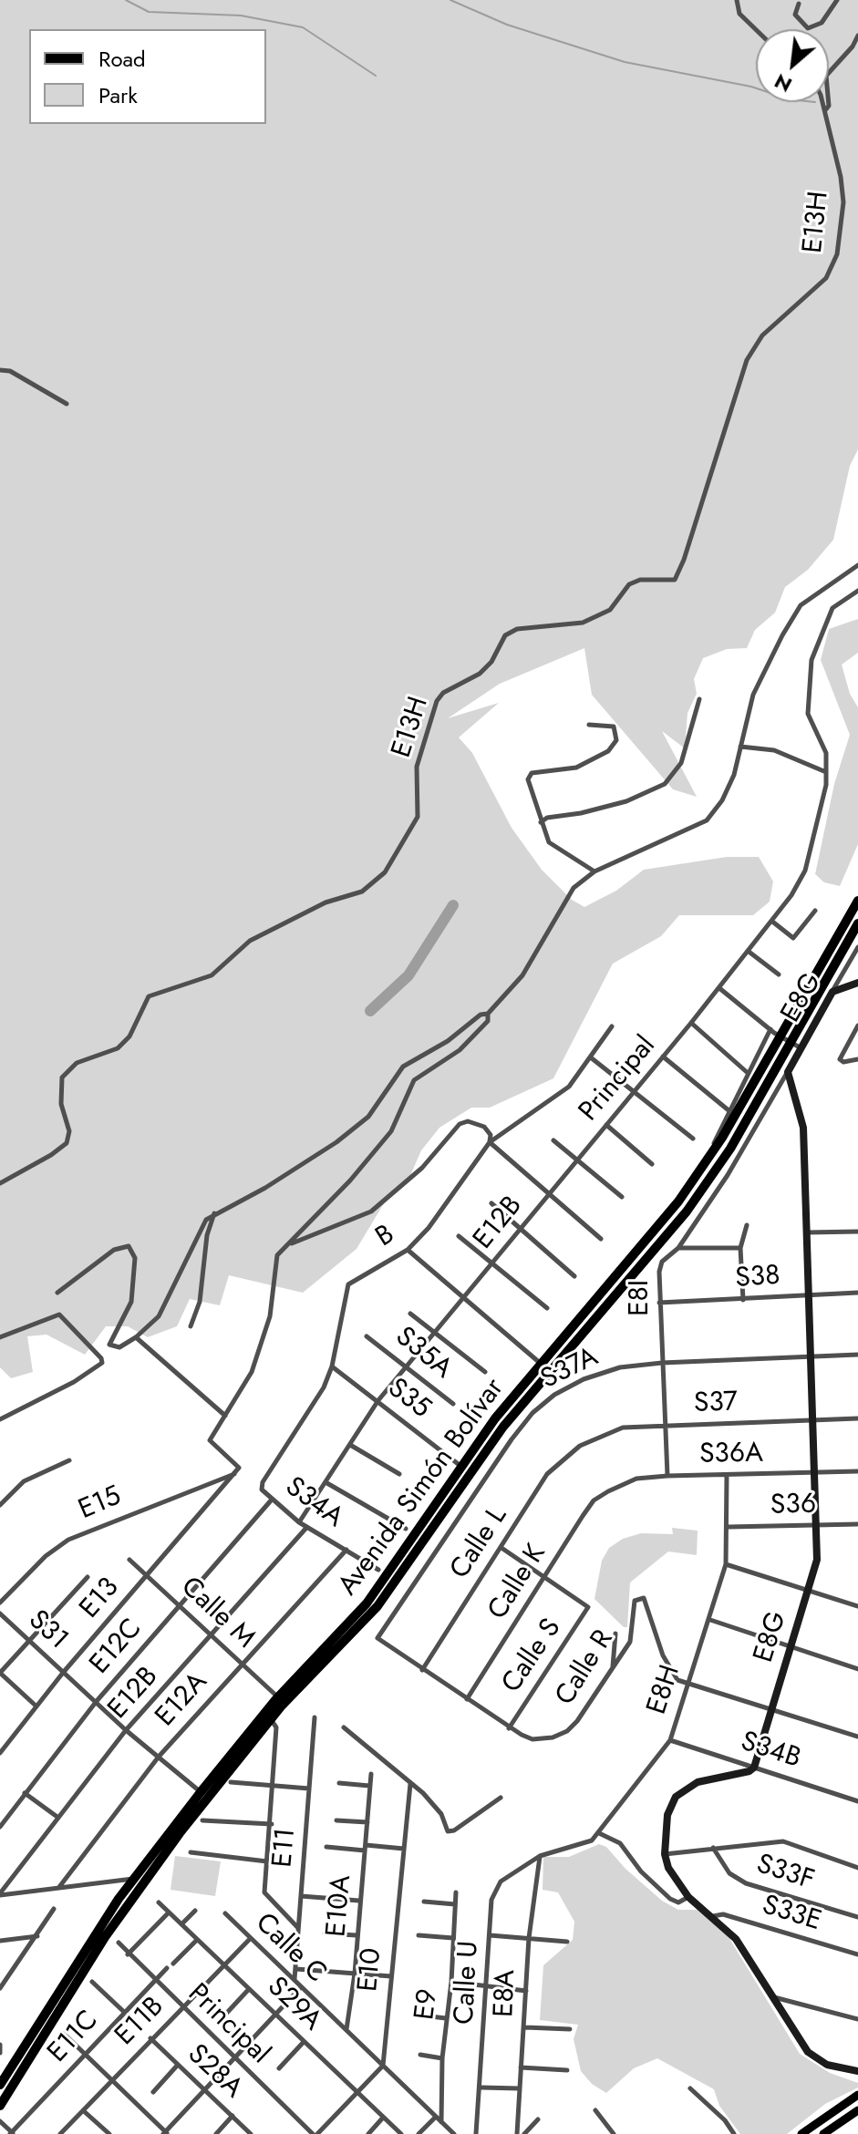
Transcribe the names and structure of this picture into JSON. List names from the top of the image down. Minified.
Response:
{"streets":{"highway":["Avenida Simón Bolívar"],"street":["E13H","E8G","Principal","E12B","B","S38","E8I","S35A","S37A","S35","S37","S36A","S34A","E15","S36","Calle L","Calle K","E13","Calle M","S31","E12C","Calle S","Calle R","E8H","E12A","S34B","E11","S33F","E10A","S33E","Calle C","E10","Calle U","E8A","S29A","E9","E11B","E11C","S28A"]},"crossings":[["E8G","S38"],["E8G","E8I"],["E8G","S37A"],["E8G","S37"],["E8G","S36A"],["E8G","S36"],["E8G","S34B"],["Principal","E12B"],["Principal","E11B"],["Principal","E11C"],["E12B","S35A"],["E12B","S35"],["E12B","S34A"],["E12B","Calle M"],["E12B","S31"],["B","S35"],["B","S34A"],["S38","E8I"],["E8I","S37A"],["E8I","S37"],["E8I","S36A"],["S37A","Calle R"],["S35","Avenida Simón Bolívar"],["S37","Calle L"],["S36A","Calle K"],["S36A","E8H"],["Avenida Simón Bolívar","Calle M"],["Avenida Simón Bolívar","S31"],["S34A","E12C"],["S34A","E12A"],["E15","E13"],["S36","E8H"],["Calle L","Calle R"],["Calle K","Calle S"],["Calle K","Calle R"],["E13","Calle M"],["E13","S31"],["Calle M","E12C"],["Calle M","E12A"],["S31","E12C"],["S31","E12A"],["Calle S","Calle R"],["Calle R","E8H"],["E8H","S34B"],["E8H","Calle U"],["E8H","E8A"],["E11","Calle C"],["E10A","Calle C"],["Calle C","E10"],["Calle C","E9"],["Calle C","E11B"],["Calle U","E8A"],["S29A","E11B"],["E11B","S28A"]],"legend":["Road","Park"],"north":"bottom left"}
